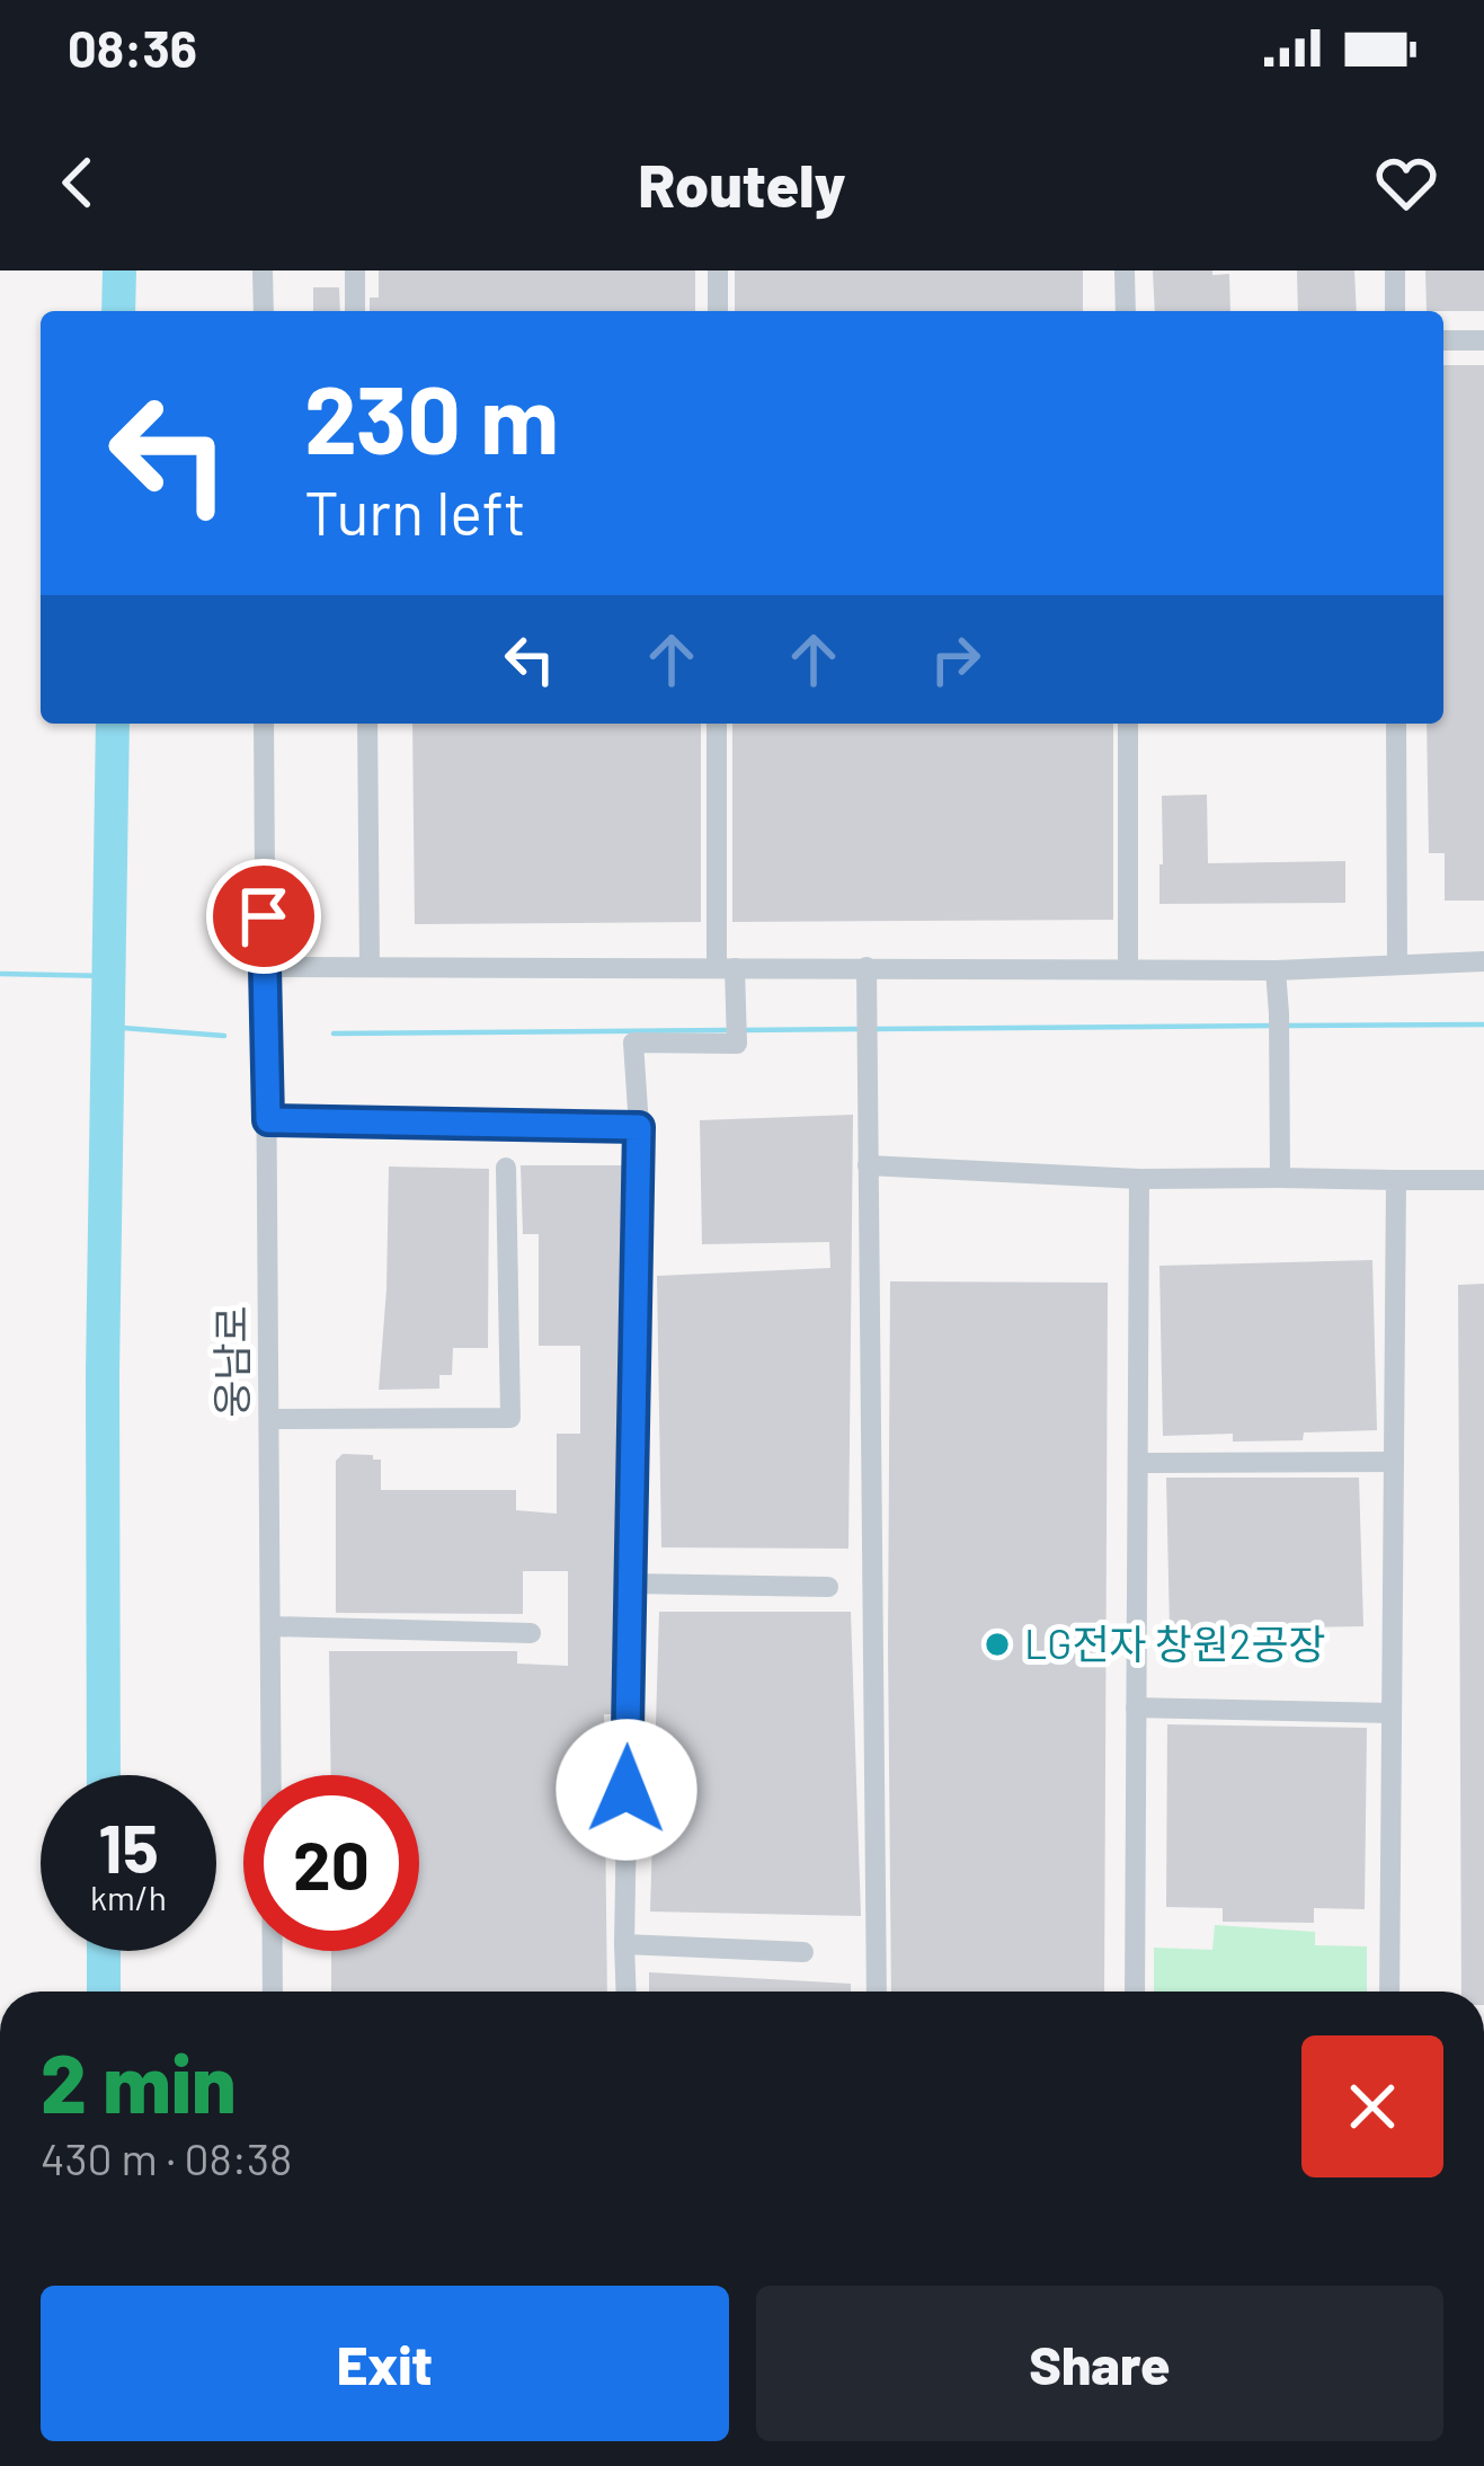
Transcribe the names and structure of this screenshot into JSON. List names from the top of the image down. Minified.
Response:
{"streets":{"street":["웅남로"]},"places":["LG전자 창원2공장"],"page":{"status":"08:36","header":"Routely","turn":["230 m","Turn left"],"speed":"15 km/h","limit":"20","heading":["2 min","430 m · 08:38"],"buttons":["Exit","Share"]}}
